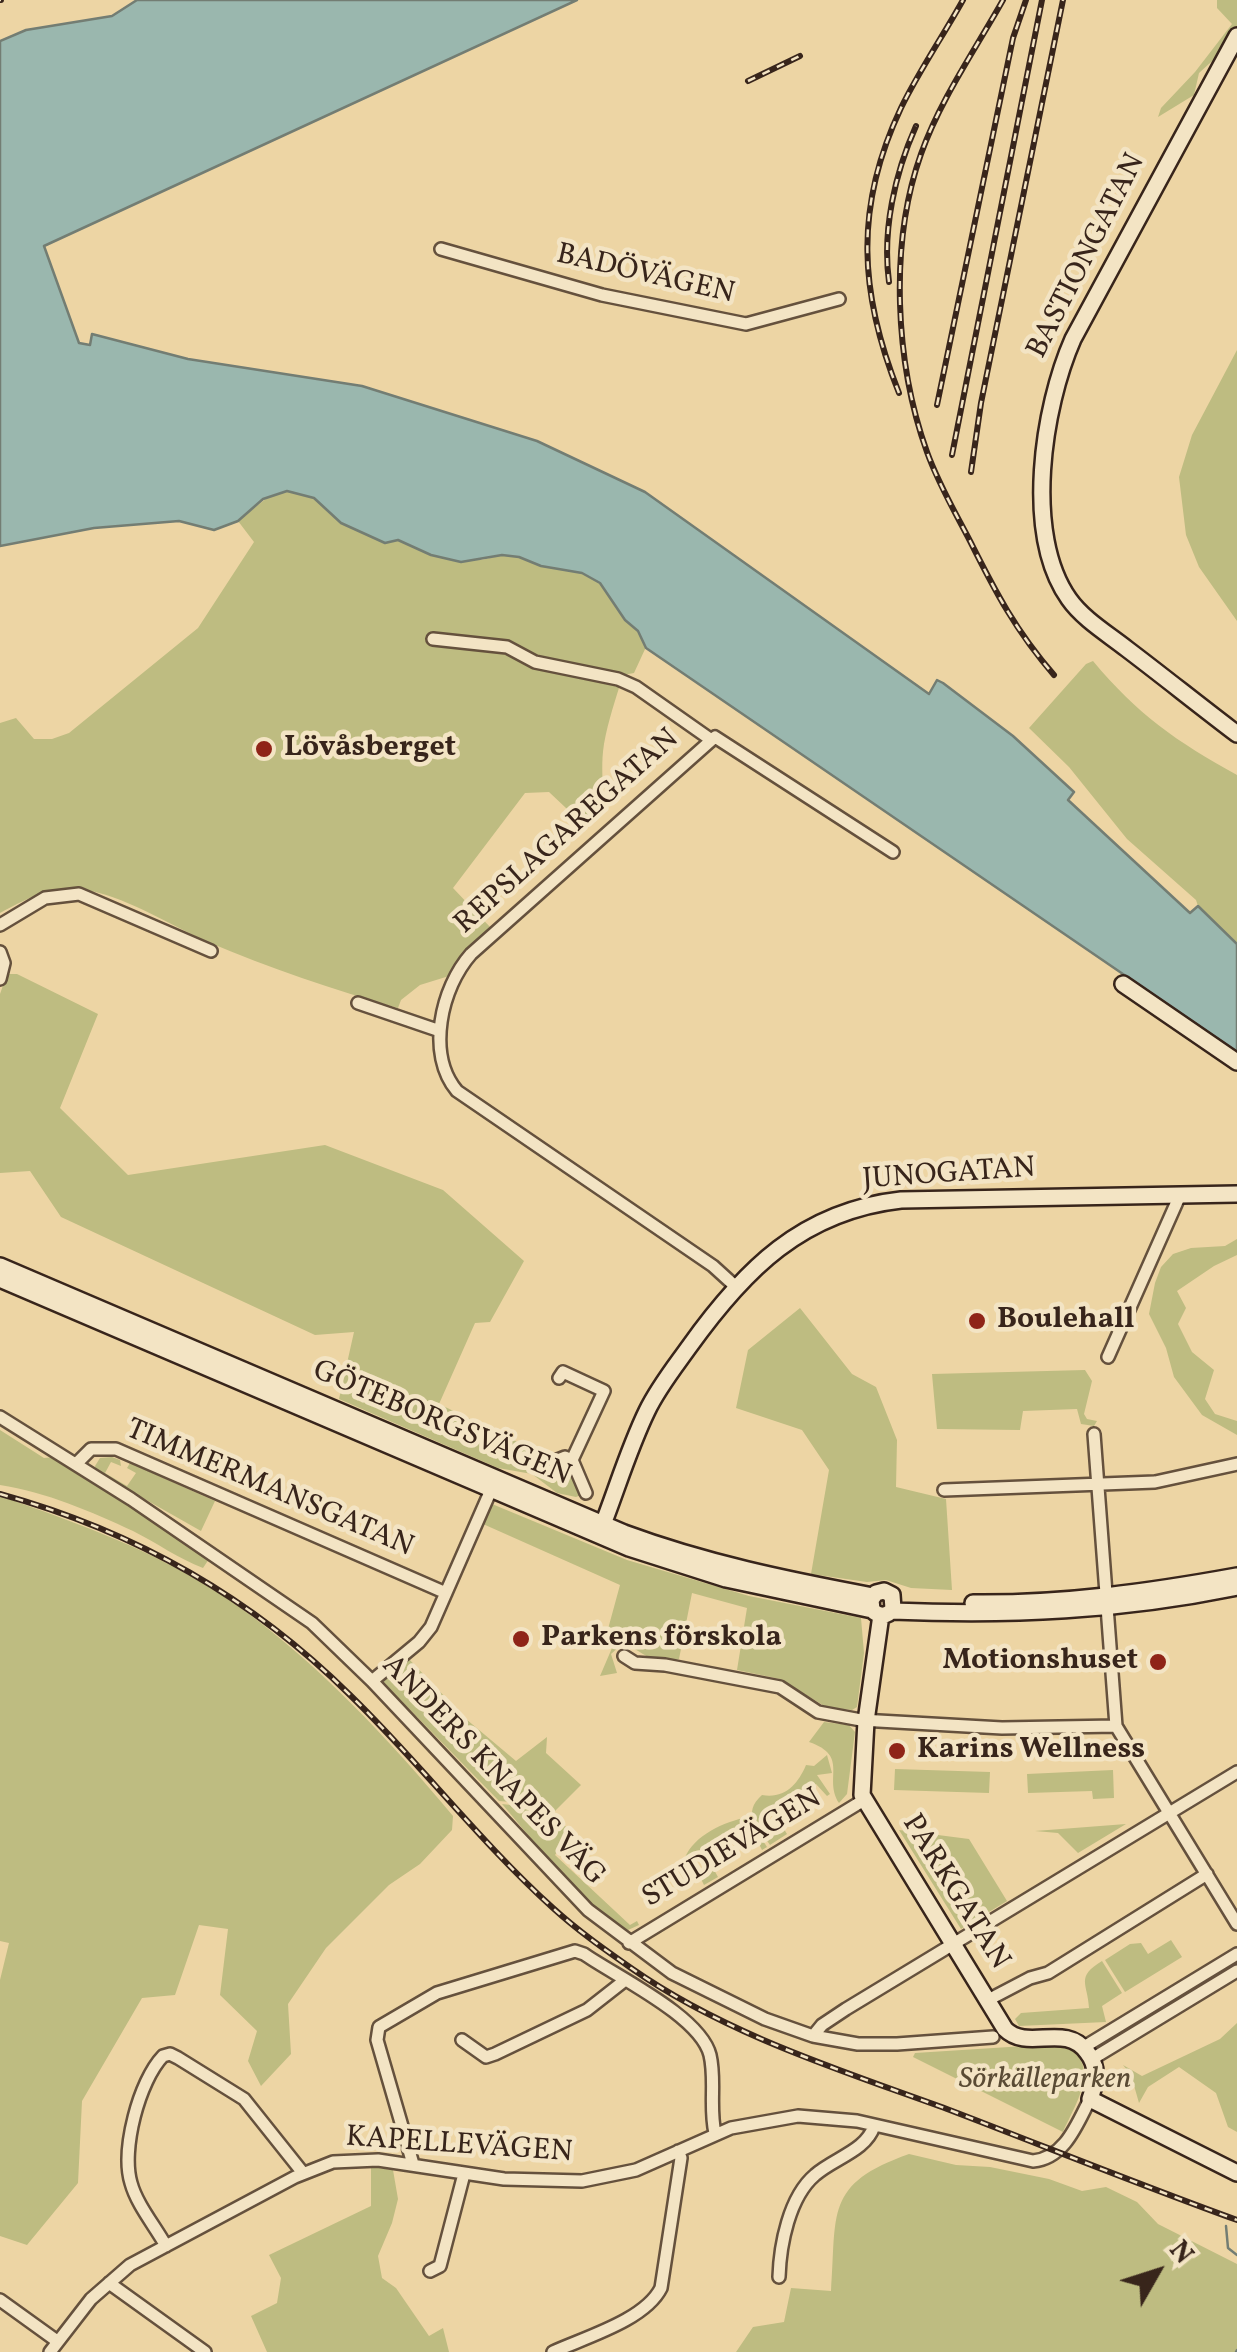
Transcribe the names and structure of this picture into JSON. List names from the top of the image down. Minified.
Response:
{"streets":{"main road":["BASTIONGATAN","JUNOGATAN","GÖTEBORGSVÄGEN","PARKGATAN"],"street":["BADÖVÄGEN","REPSLAGAREGATAN","TIMMERMANSGATAN","ANDERS KNAPES VÄG","STUDIEVÄGEN","KAPELLEVÄGEN"]},"crossings":[["REPSLAGAREGATAN","JUNOGATAN"],["JUNOGATAN","GÖTEBORGSVÄGEN"],["GÖTEBORGSVÄGEN","PARKGATAN"],["TIMMERMANSGATAN","ANDERS KNAPES VÄG"],["ANDERS KNAPES VÄG","STUDIEVÄGEN"],["STUDIEVÄGEN","PARKGATAN"]],"parks":["Sörkälleparken"],"places":["Lövåsberget","Boulehall","Parkens förskola","Motionshuset","Karins Wellness"],"north":"top right"}
